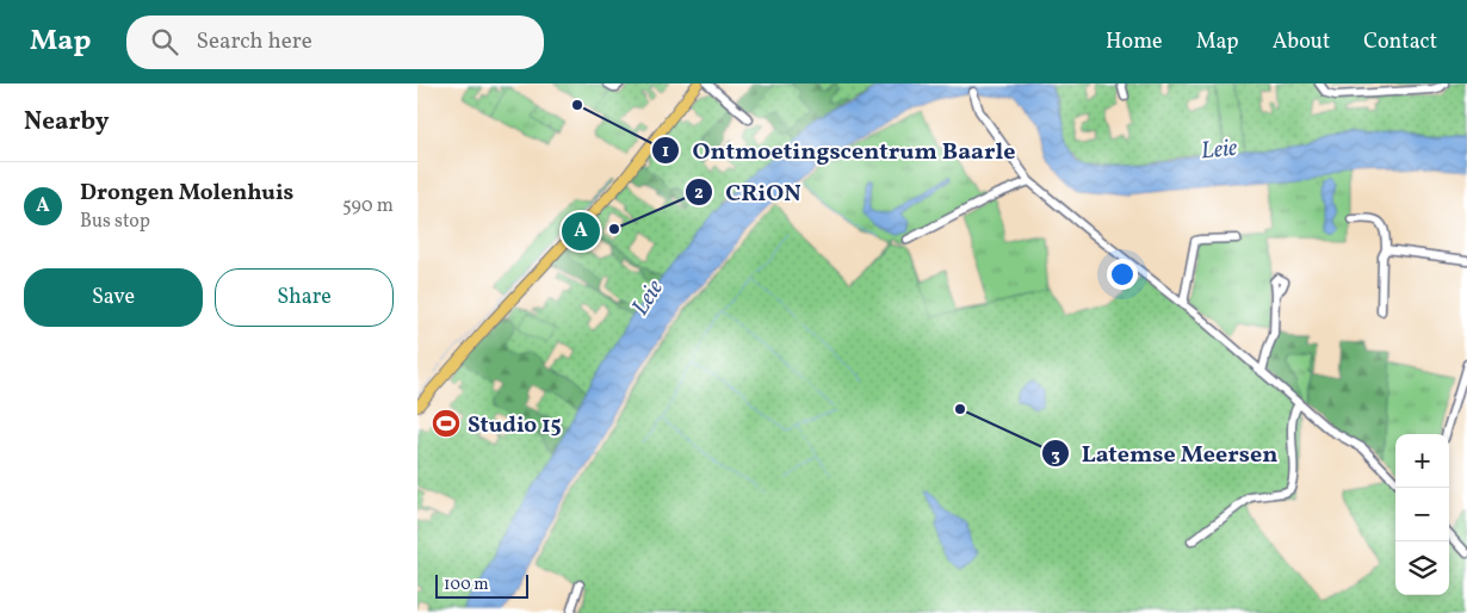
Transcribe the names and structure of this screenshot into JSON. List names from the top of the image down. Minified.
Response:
{"water":["Leie"],"places":{"other":["Ontmoetingscentrum Baarle","CRiON","Latemse Meersen"],"sports":["Studio 15"]},"scale_bar":"100 m","page":{"header":"Map","search":"Search here","nav":["Home","Map","About","Contact"],"heading":"Nearby","list":[{"mark":"A","name":"Drongen Molenhuis","note":"Bus stop","value":"590 m"}],"pins":"A","buttons":["Save","Share"],"map_buttons":["+","−"],"scale":"100 m"}}
